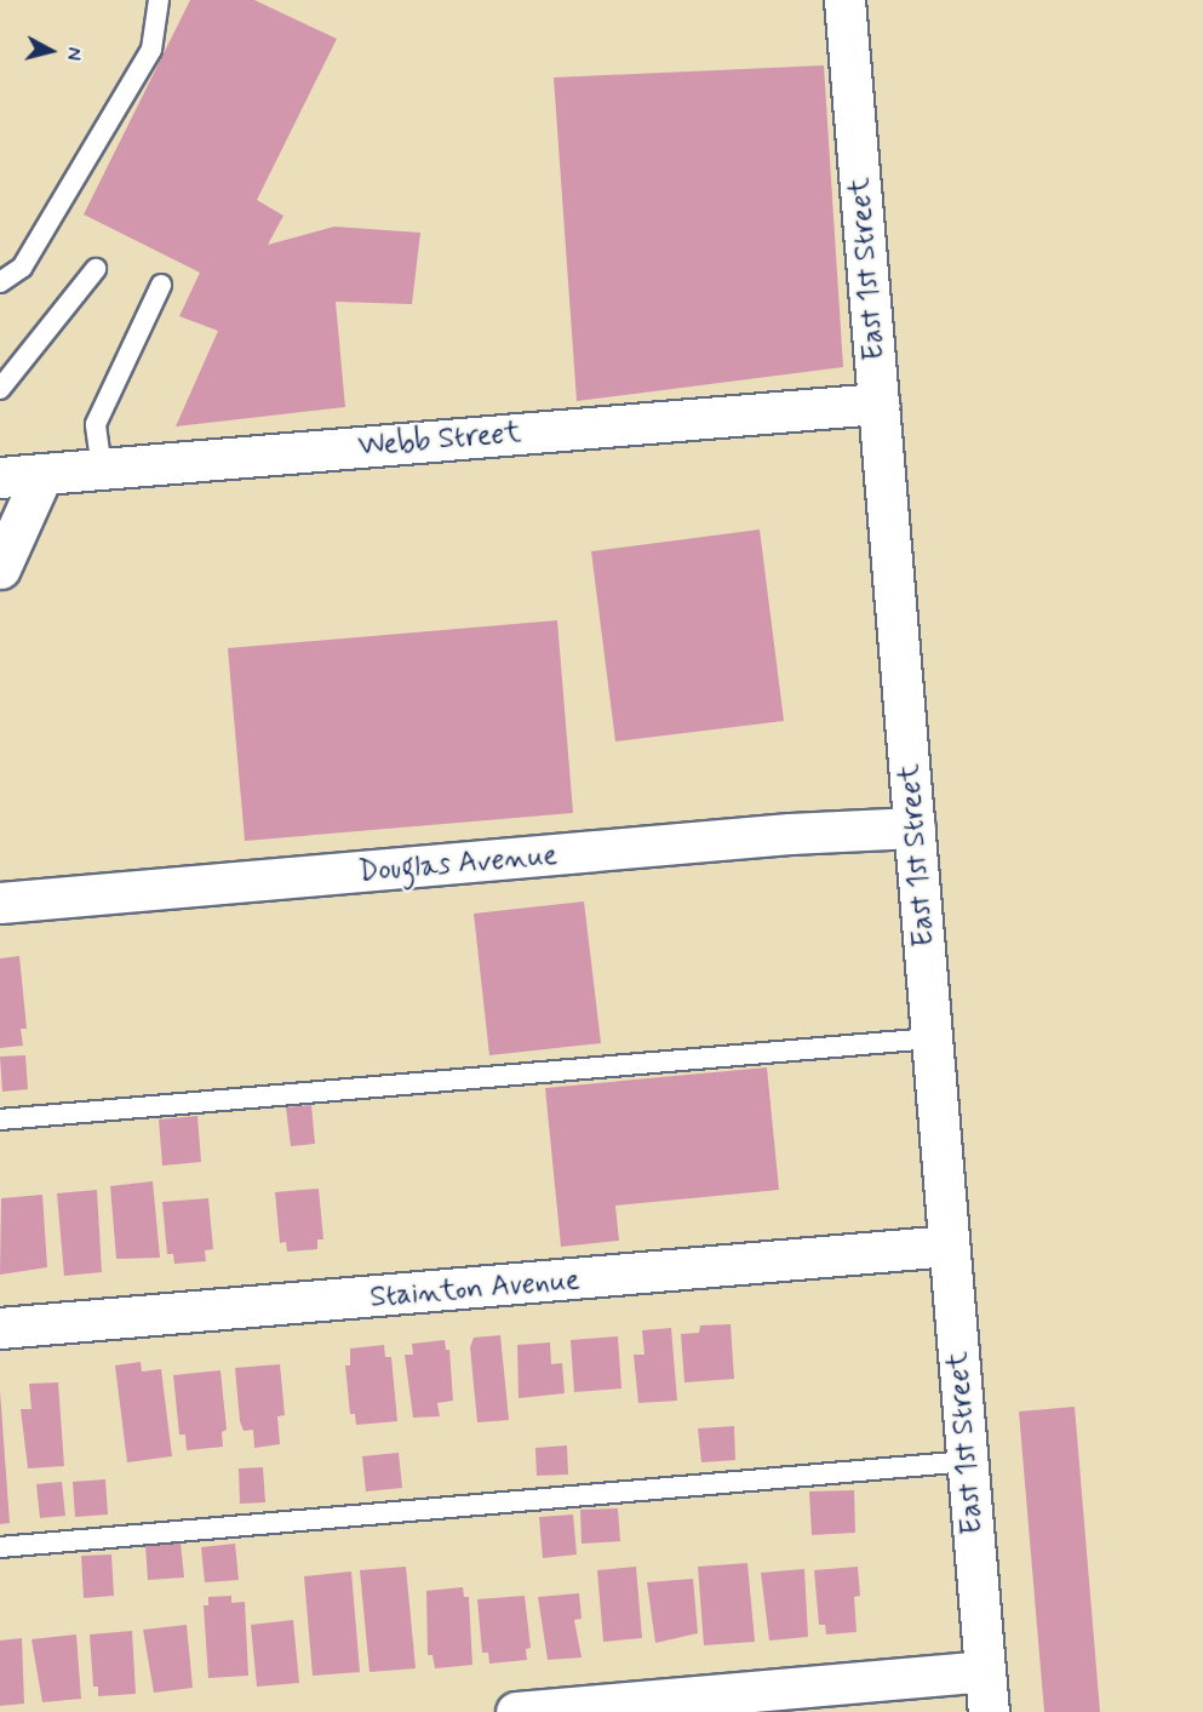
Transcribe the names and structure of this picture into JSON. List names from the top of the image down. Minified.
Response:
{"streets":{"street":["East 1st Street","Webb Street","Douglas Avenue","Stainton Avenue"]},"crossings":[["East 1st Street","Webb Street"],["East 1st Street","Douglas Avenue"],["East 1st Street","Stainton Avenue"]],"north":"right"}
